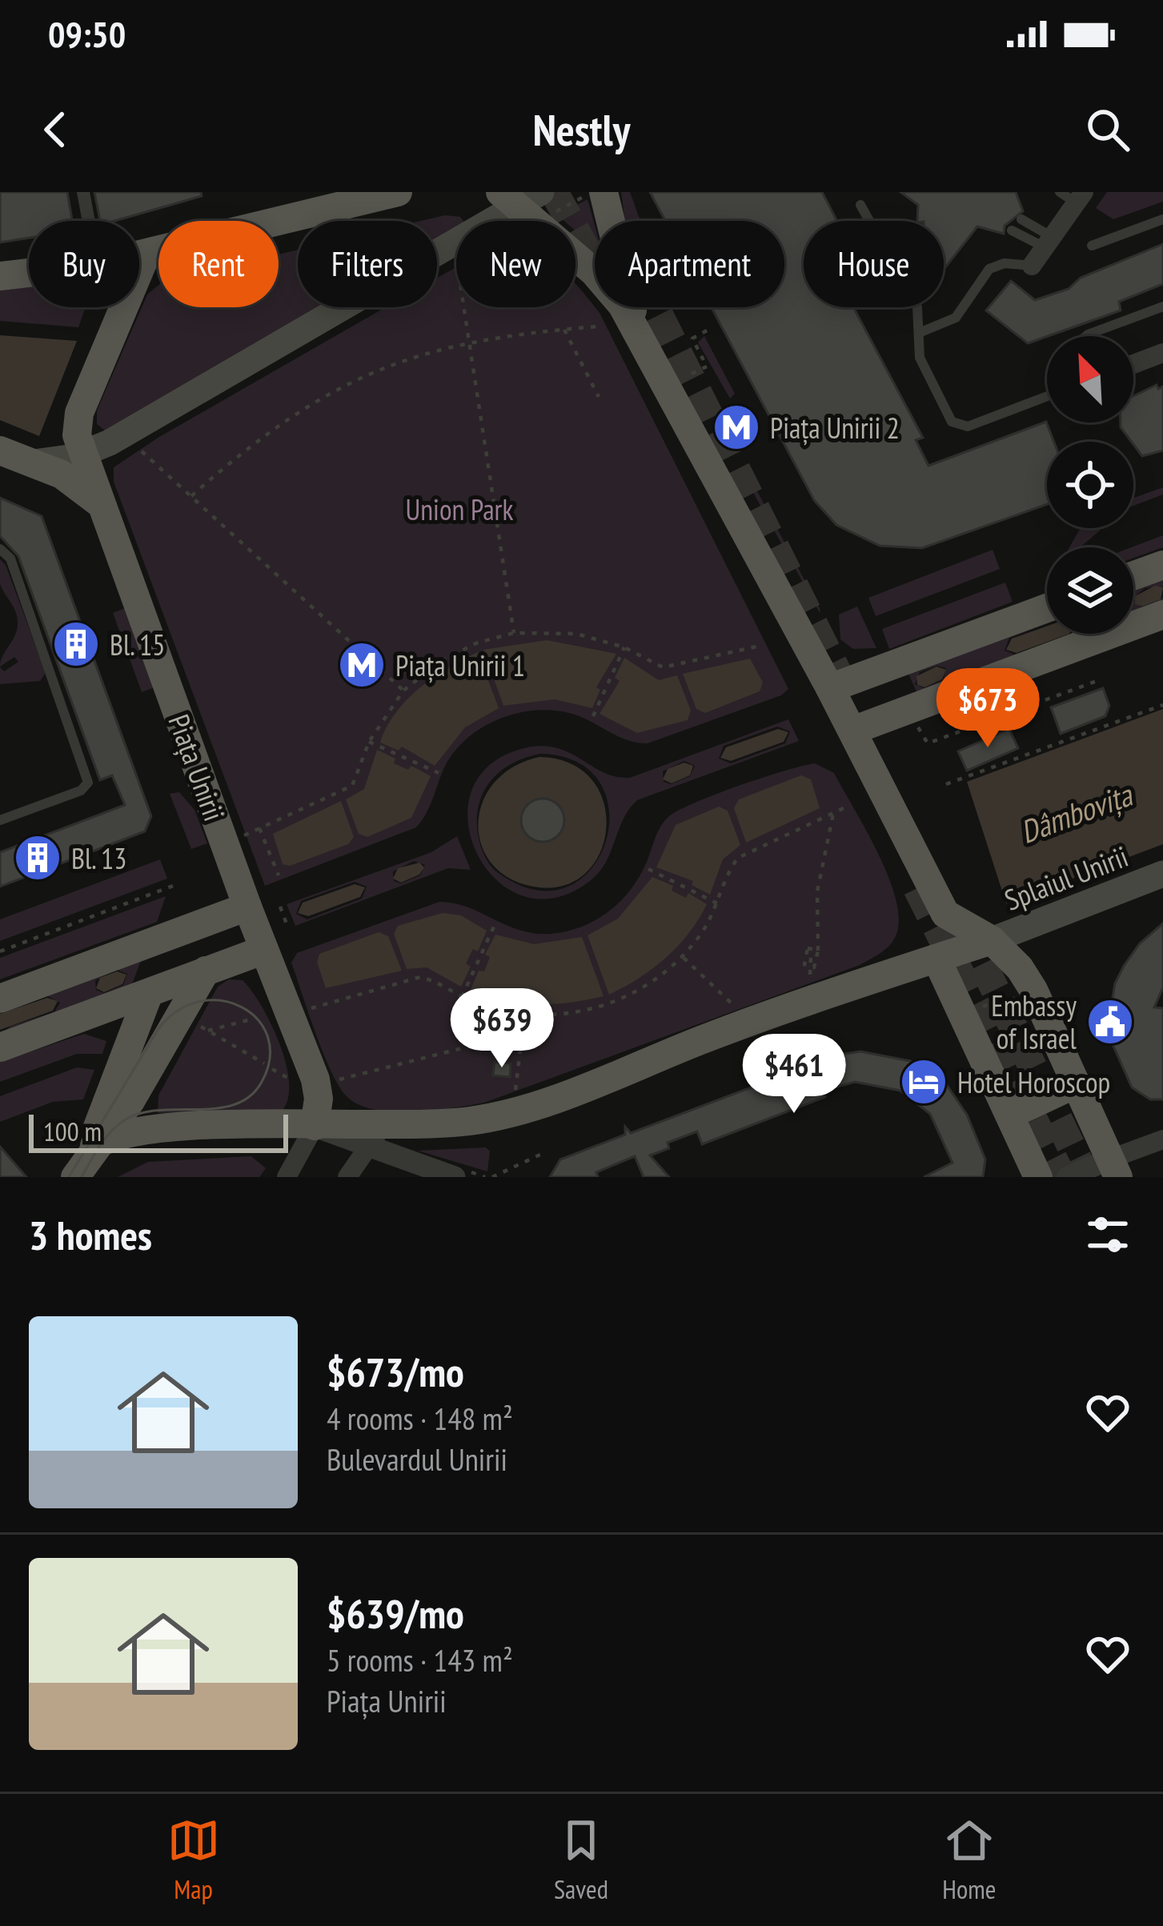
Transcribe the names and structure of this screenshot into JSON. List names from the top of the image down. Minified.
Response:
{"streets":{"main road":["Piața Unirii","Splaiul Unirii"]},"water":["Dâmbovița"],"parks":["Union Park"],"places":{"metro station":["Piața Unirii 2","Piața Unirii 1"],"building":["Bl. 15","Bl. 13"],"public building":["Embassy of Israel"],"hotel":["Hotel Horoscop"]},"scale_bar":"100 m","north":"top left","page":{"status":"09:50","header":"Nestly","chip":["Buy","Rent","Filters","New","Apartment","House"],"price":["$673","$639","$461"],"scale":"100 m","heading":"3 homes","list":[{"name":"$673/mo","note":"4 rooms · 148 m² · Bulevardul Unirii"},{"name":"$639/mo","note":"5 rooms · 143 m² · Piața Unirii"}],"tabs":["Map","Saved","Home"]}}
